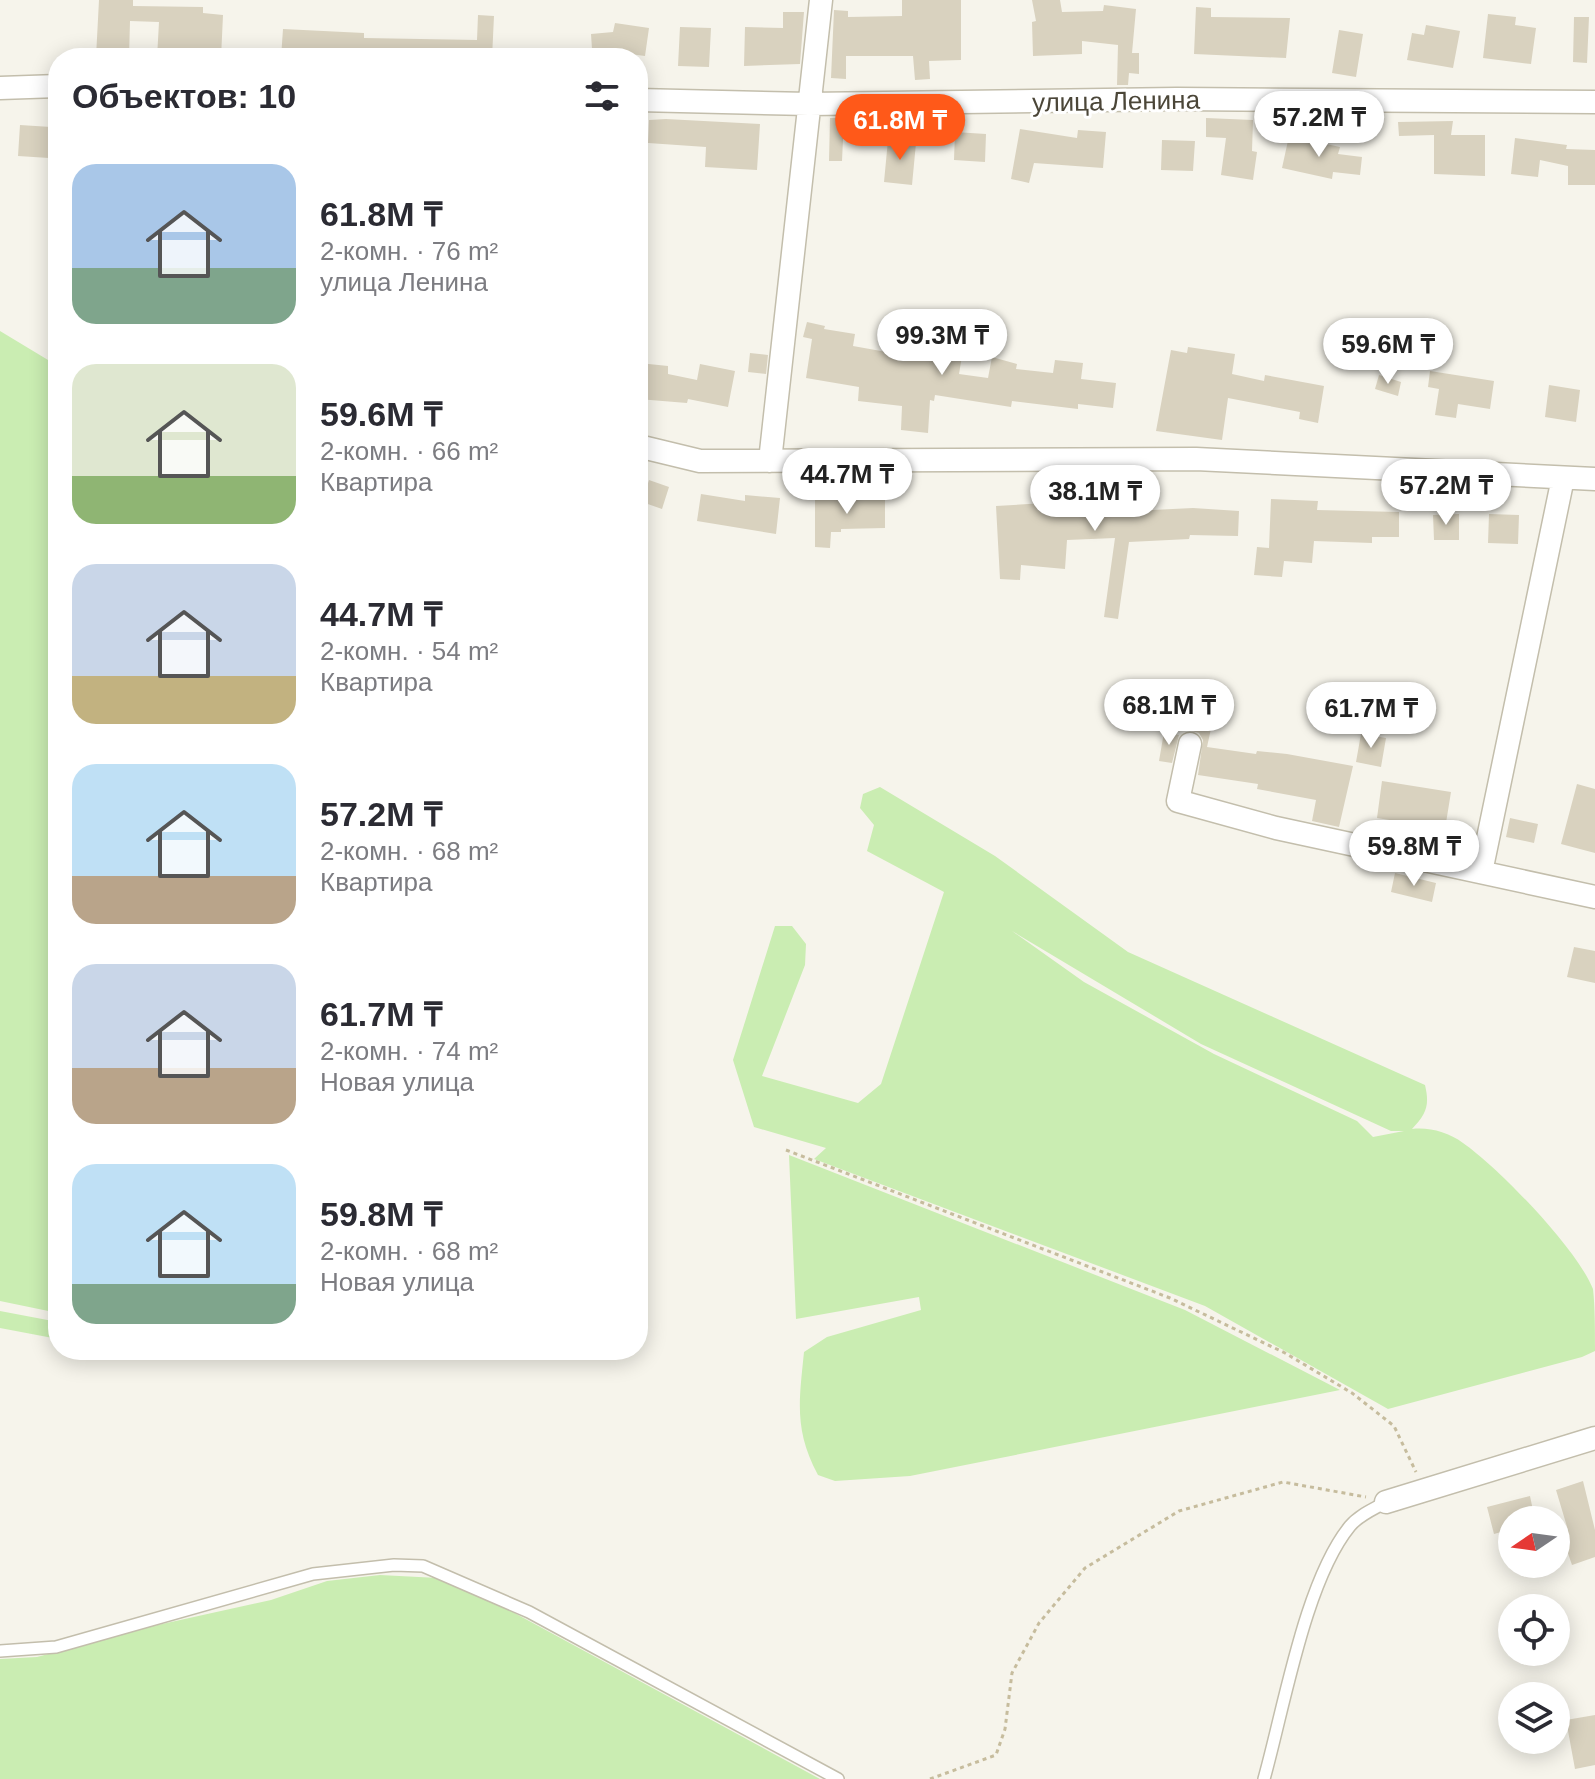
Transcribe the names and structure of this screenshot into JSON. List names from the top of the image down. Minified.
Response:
{"streets":{"street":["улица Ленина"]},"north":"left","page":{"heading":"Объектов: 10","price":["57.2M ₸","61.8M ₸","99.3M ₸","59.6M ₸","44.7M ₸","57.2M ₸","38.1M ₸","68.1M ₸","61.7M ₸","59.8M ₸"],"list":[{"name":"61.8M ₸","note":"2-комн. · 76 m² · улица Ленина"},{"name":"59.6M ₸","note":"2-комн. · 66 m² · Квартира"},{"name":"44.7M ₸","note":"2-комн. · 54 m² · Квартира"},{"name":"57.2M ₸","note":"2-комн. · 68 m² · Квартира"},{"name":"61.7M ₸","note":"2-комн. · 74 m² · Новая улица"},{"name":"59.8M ₸","note":"2-комн. · 68 m² · Новая улица"}]}}
